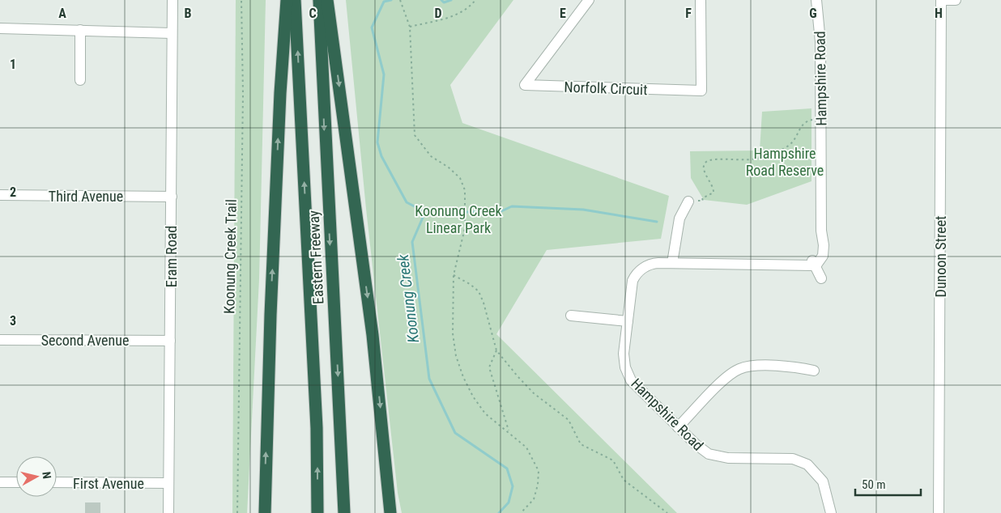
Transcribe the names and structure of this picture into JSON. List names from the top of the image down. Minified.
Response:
{"streets":{"highway":["Eastern Freeway"],"street":["Hampshire Road","Norfolk Circuit","Third Avenue","Eram Road","Dunoon Street","Second Avenue","First Avenue"],"path":["Koonung Creek Trail"]},"crossings":[["Third Avenue","Eram Road"],["Eram Road","Second Avenue"],["Eram Road","First Avenue"]],"water":["Koonung Creek"],"parks":["Hampshire Road Reserve","Koonung Creek Linear Park"],"scale_bar":"50 m","north":"right","grid":{"columns":["A","B","C","D","E","F","G","H"],"rows":["1","2","3"]}}
